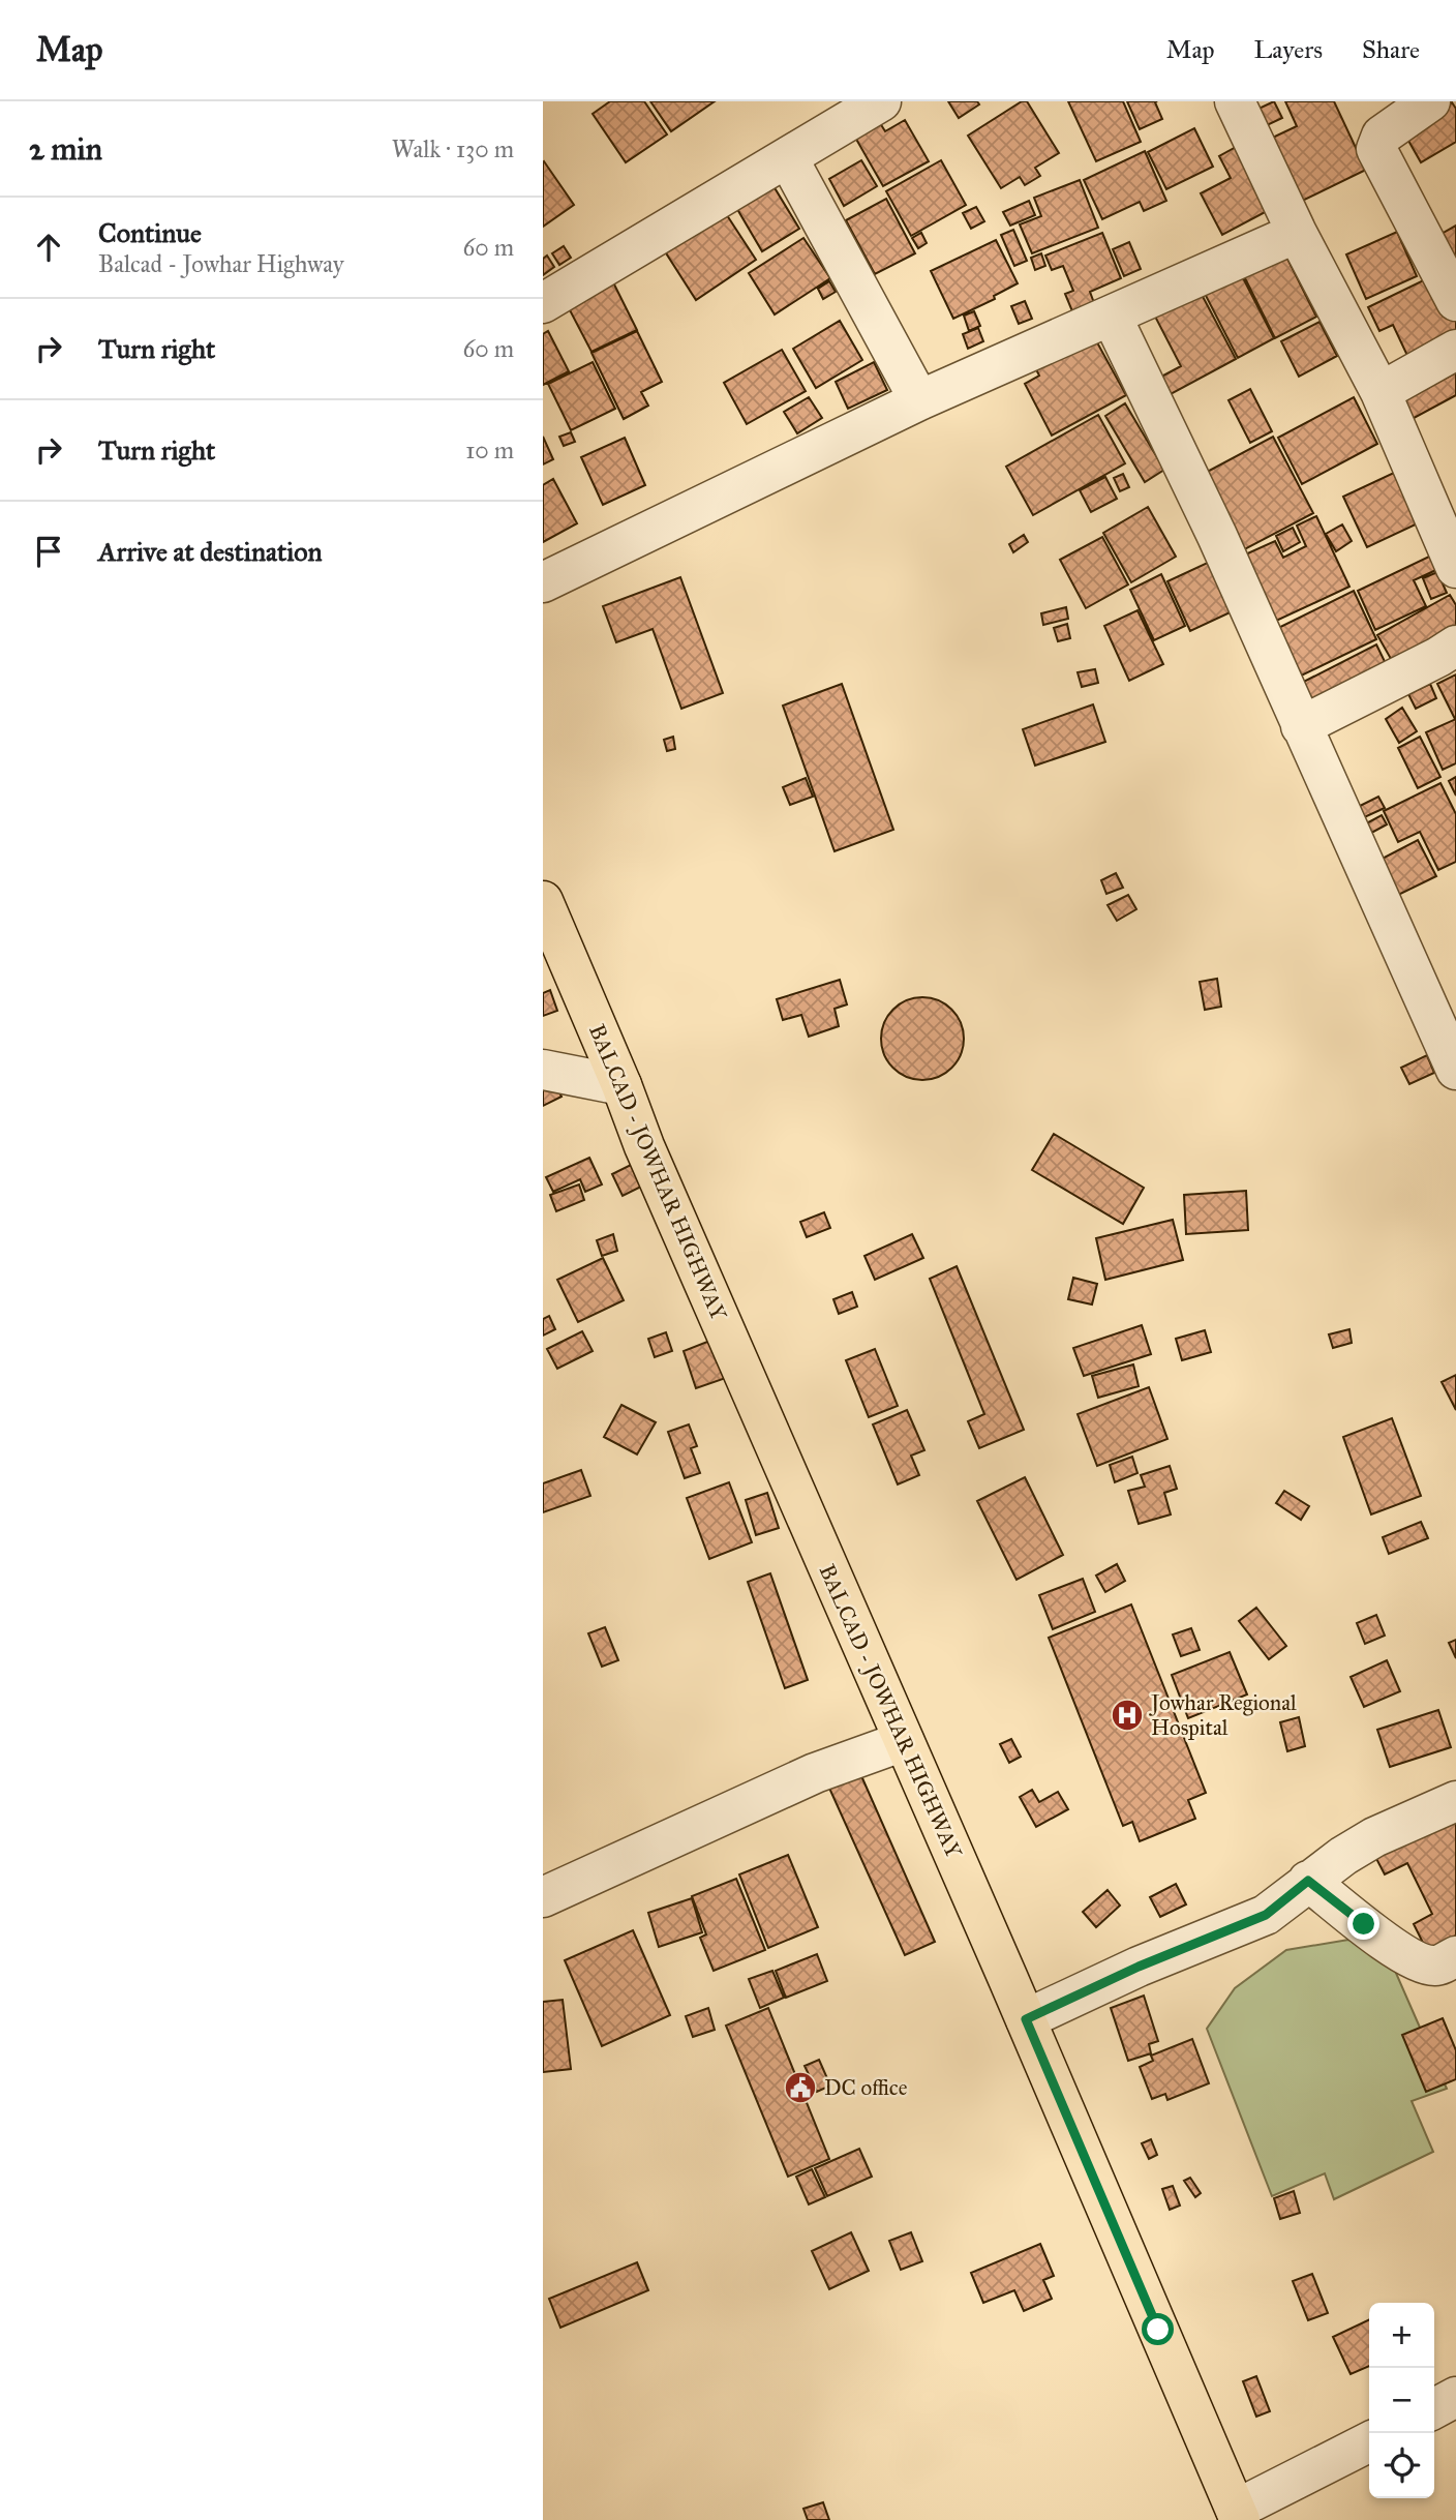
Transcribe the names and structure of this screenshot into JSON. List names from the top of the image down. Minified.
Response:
{"streets":{"main road":["BALCAD - JOWHAR HIGHWAY"]},"places":{"hospital":["Jowhar Regional Hospital"],"public building":["DC office"]},"page":{"header":"Map","nav":["Map","Layers","Share"],"heading":["2 min","Walk · 130 m"],"list":[["Continue","Balcad - Jowhar Highway","60 m"],["Turn right","60 m"],["Turn right","10 m"],"Arrive at destination"],"map_buttons":["+","−"]}}
